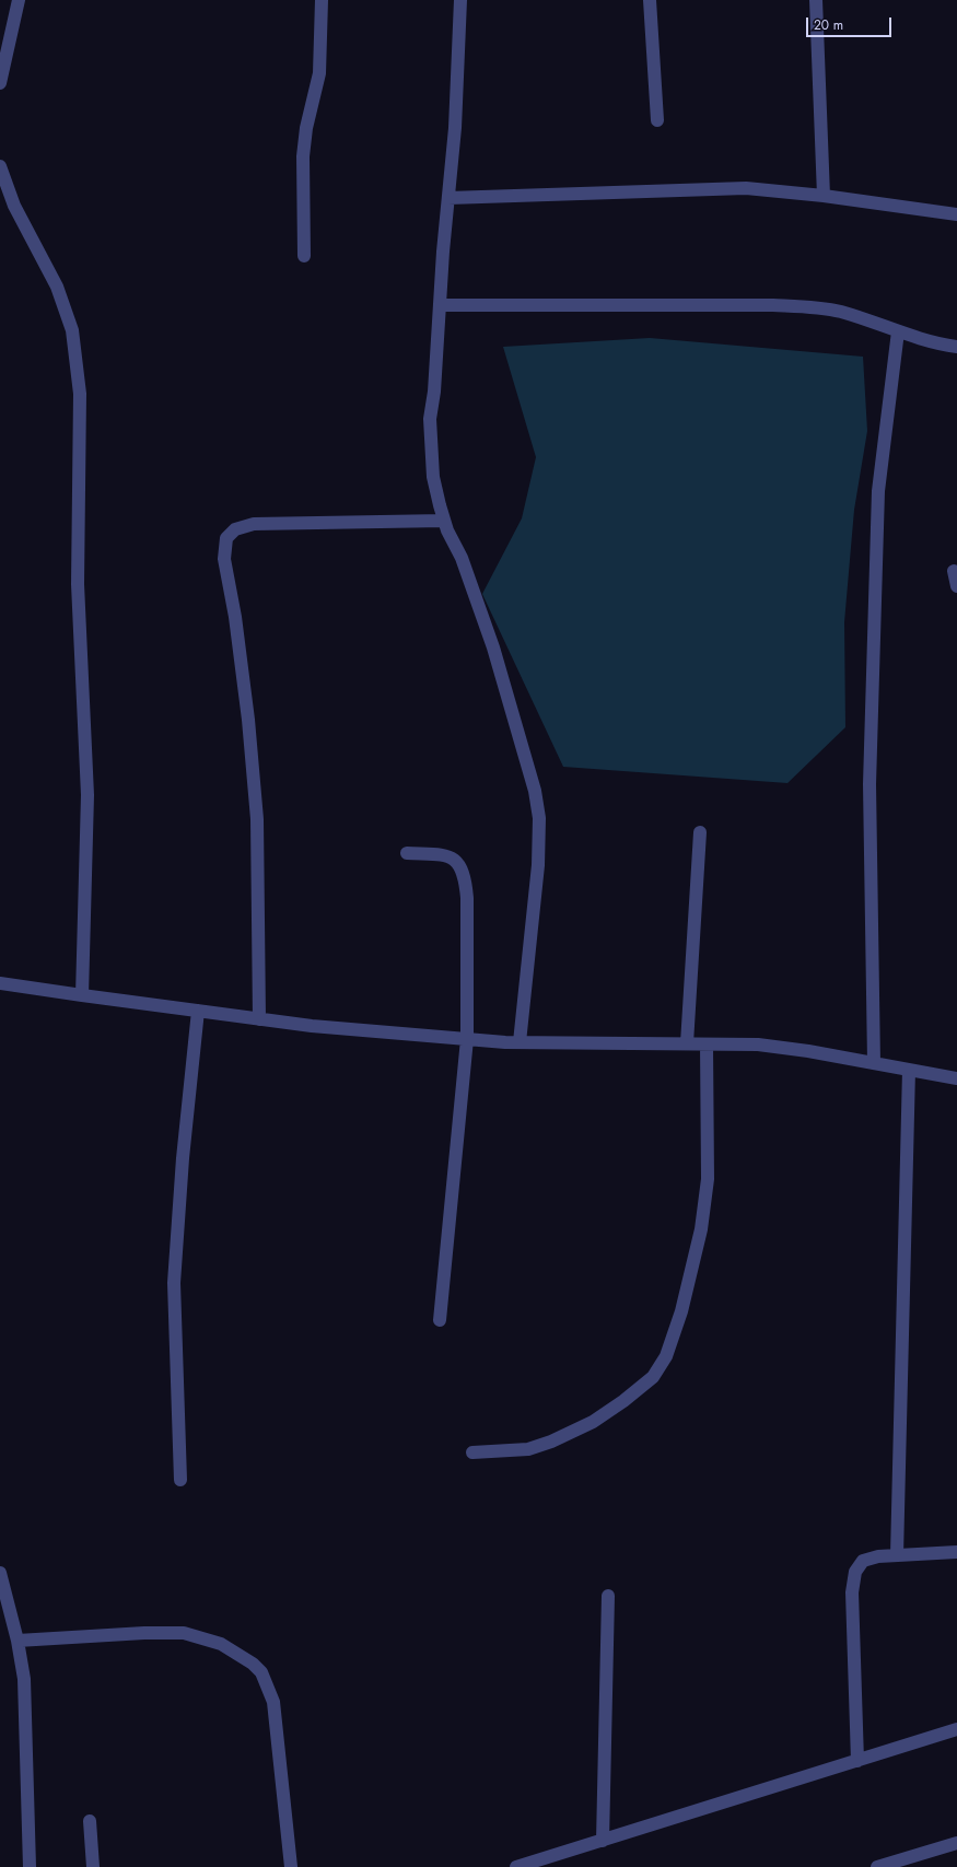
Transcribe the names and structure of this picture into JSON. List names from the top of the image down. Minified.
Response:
{"scale_bar":"20 m"}
